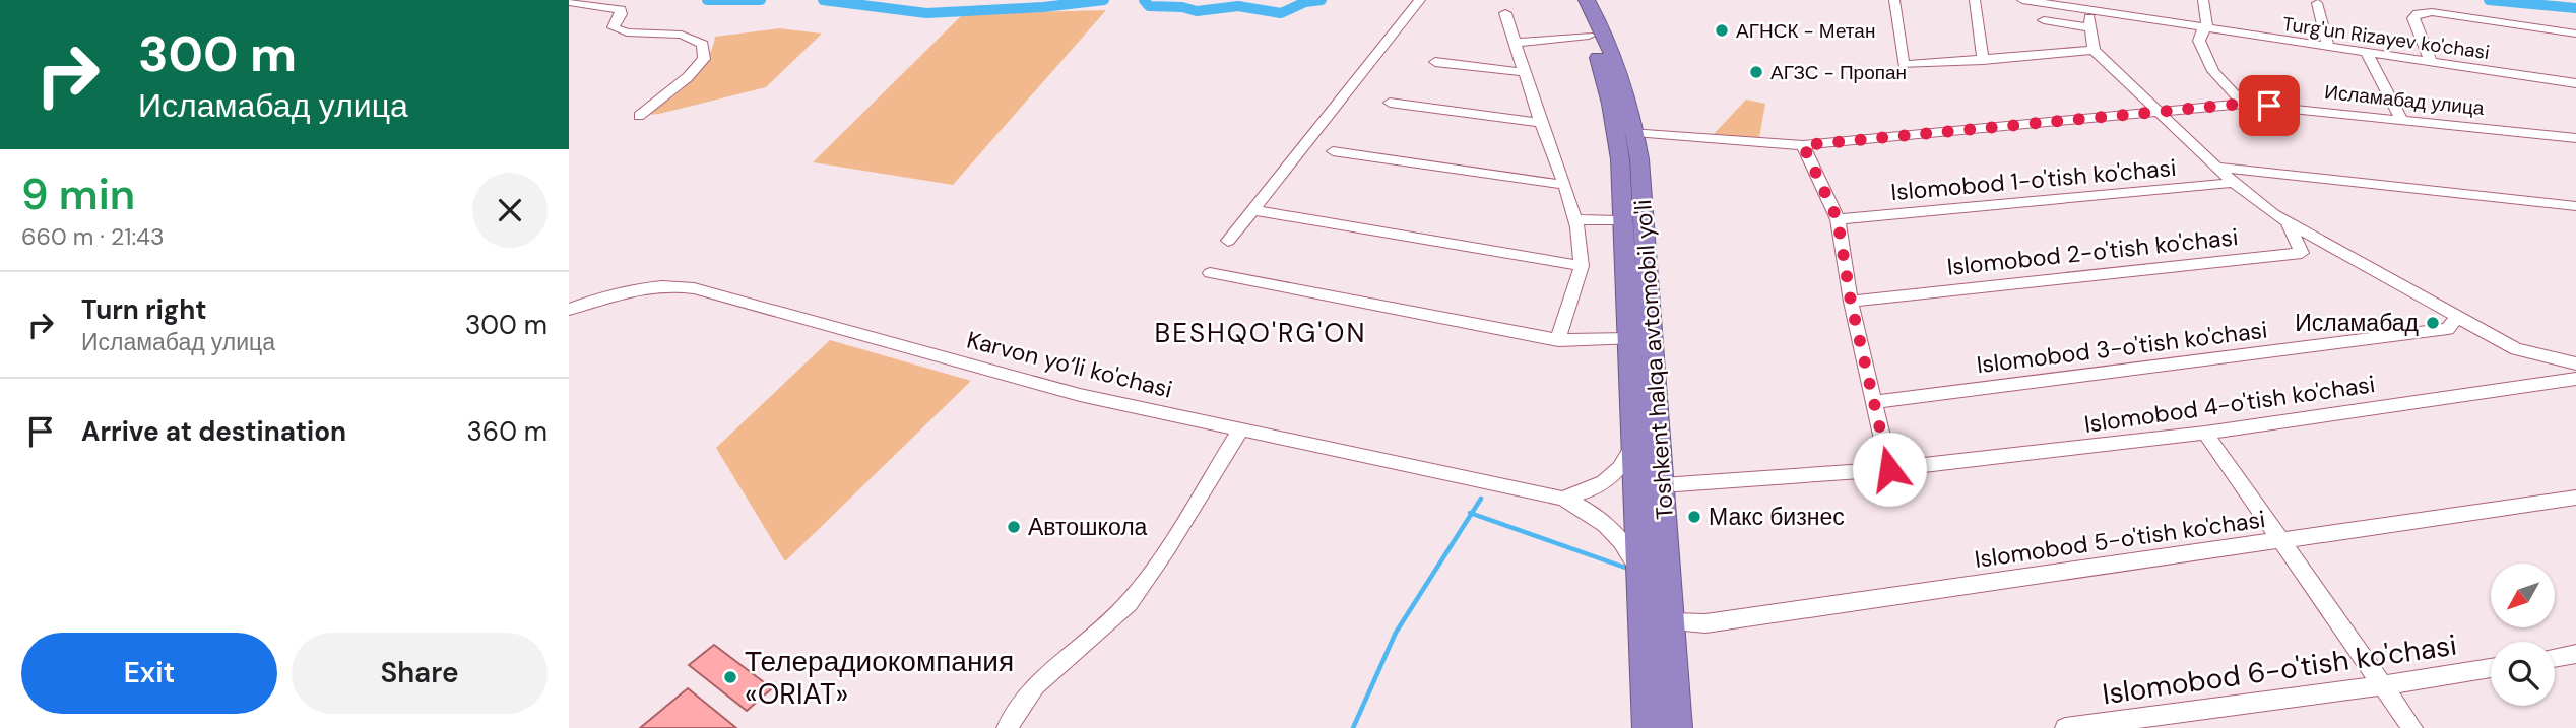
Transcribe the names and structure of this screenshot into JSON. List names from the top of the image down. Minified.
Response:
{"streets":{"highway":["Toshkent halqa avtomobil yo'li"],"street":["Turg'un Rizayev ko'chasi","Исламабад улица","Islomobod 1-o'tish ko'chasi","Islomobod 2-o'tish ko'chasi","Islomobod 3-o'tish ko'chasi","Karvon yo‘li ko'chasi","Islomobod 4-o'tish ko'chasi","Islomobod 5-o'tish ko'chasi","Islomobod 6-o'tish ko'chasi"]},"crossings":[["Исламабад улица","Toshkent halqa avtomobil yo'li"],["Toshkent halqa avtomobil yo'li","Karvon yo‘li ko'chasi"],["Toshkent halqa avtomobil yo'li","Islomobod 4-o'tish ko'chasi"],["Toshkent halqa avtomobil yo'li","Islomobod 5-o'tish ko'chasi"]],"districts":["BESHQO'RG'ON"],"places":["АГНСК - Метан","АГЗС - Пропан","Исламабад","Макс бизнес","Автошкола","Телерадиокомпания «ORIAT»"],"north":"bottom left","page":{"turn":["300 m","Исламабад улица"],"heading":["9 min","660 m · 21:43"],"list":[{"name":"Turn right","note":"Исламабад улица","value":"300 m"},{"name":"Arrive at destination","value":"360 m"}],"buttons":["Exit","Share"]}}
